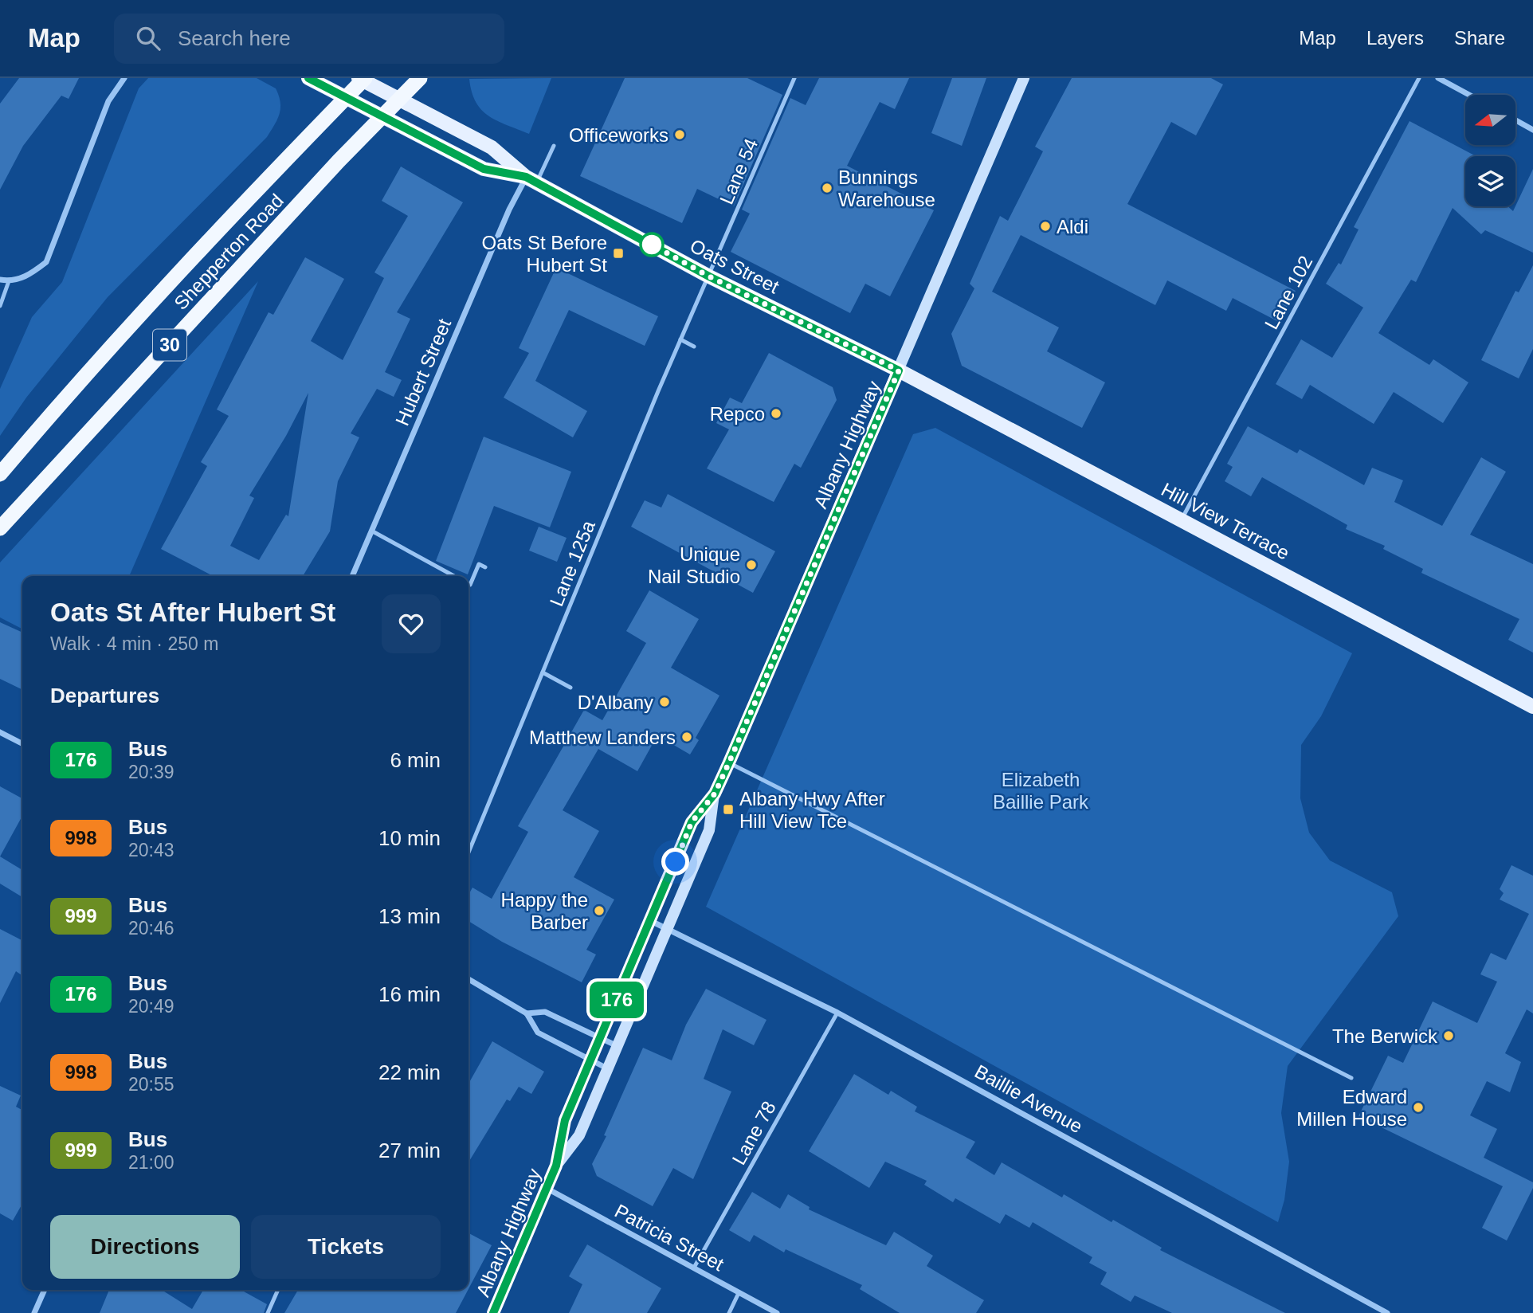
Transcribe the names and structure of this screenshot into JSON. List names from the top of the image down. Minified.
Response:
{"streets":{"highway":["Shepperton Road","30"],"main road":["Oats Street","Albany Highway","Hill View Terrace"],"street":["Hubert Street","Baillie Avenue","Patricia Street"],"lane":["Lane 54","Lane 102","Lane 125a","Lane 78"]},"crossings":[["Lane 54","Oats Street"],["Lane 54","Lane 125a"],["Shepperton Road","Oats Street"],["Oats Street","Hubert Street"],["Oats Street","Albany Highway"],["Oats Street","Hill View Terrace"],["Oats Street","Lane 125a"],["Lane 102","Hill View Terrace"],["Albany Highway","Hill View Terrace"],["Albany Highway","Baillie Avenue"],["Albany Highway","Patricia Street"],["Baillie Avenue","Lane 78"],["Lane 78","Patricia Street"]],"parks":["Elizabeth Baillie Park"],"places":{"other":["Officeworks","Bunnings Warehouse","Aldi","Repco","Unique Nail Studio","D'Albany","Matthew Landers","Happy the Barber","The Berwick","Edward Millen House"],"transit":["Oats St Before Hubert St","Albany Hwy After Hill View Tce"]},"lines":["bus line 176"],"north":"left","page":{"header":"Map","search":"Search here","nav":["Map","Layers","Share"],"on_map":"176","heading":[["Oats St After Hubert St","Walk · 4 min · 250 m"],"Departures"],"list":[{"mark":"176","name":"Bus","note":"20:39","value":"6 min"},{"mark":"998","name":"Bus","note":"20:43","value":"10 min"},{"mark":"999","name":"Bus","note":"20:46","value":"13 min"},{"mark":"176","name":"Bus","note":"20:49","value":"16 min"},{"mark":"998","name":"Bus","note":"20:55","value":"22 min"},{"mark":"999","name":"Bus","note":"21:00","value":"27 min"}],"buttons":["Directions","Tickets"]}}
